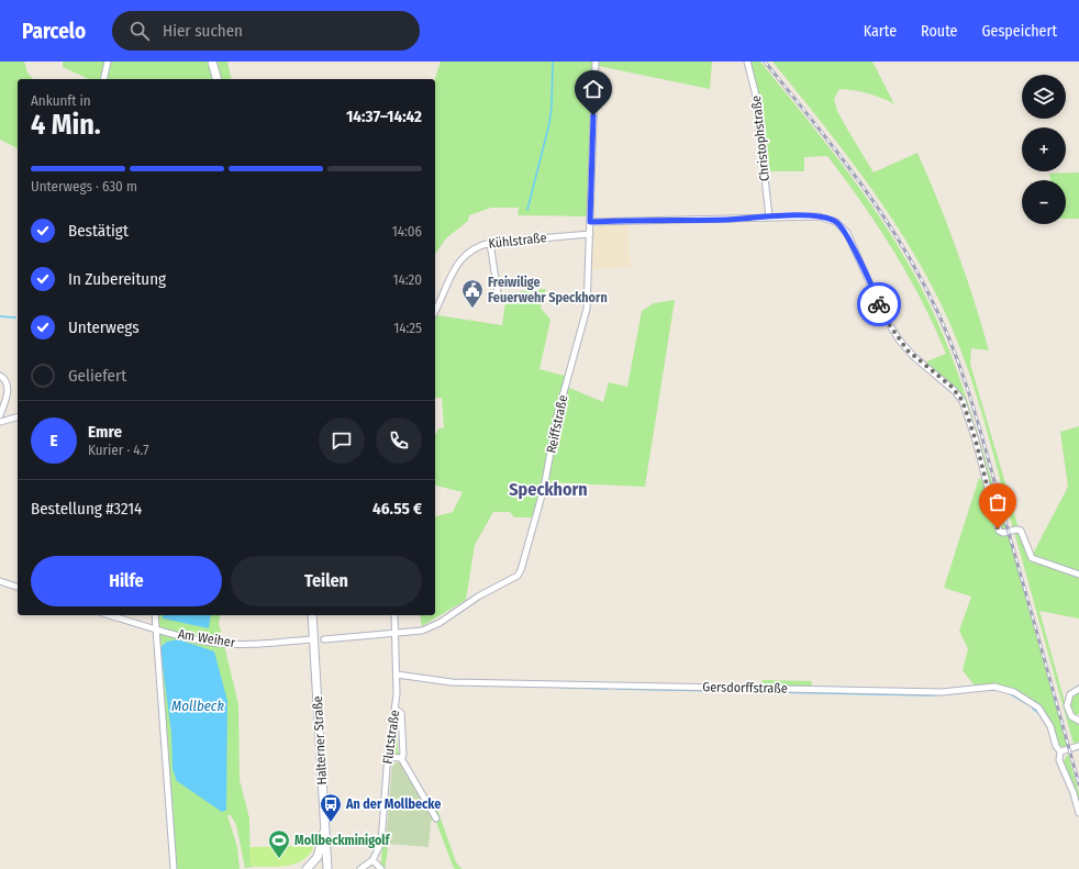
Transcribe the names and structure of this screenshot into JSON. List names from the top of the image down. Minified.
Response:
{"streets":{"main road":["Halterner Straße"],"street":["Christophstraße","Kühlstraße","Reiffstraße","Am Weiher","Gersdorffstraße","Flutstraße"]},"crossings":[["Kühlstraße","Reiffstraße"],["Reiffstraße","Flutstraße"],["Am Weiher","Halterner Straße"],["Gersdorffstraße","Flutstraße"]],"districts":["Speckhorn"],"water":["Mollbeck"],"places":{"public building":["Freiwilige Feuerwehr Speckhorn"],"bus stop":["An der Mollbecke"],"sports":["Mollbeckminigolf"]},"page":{"header":"Parcelo","search":"Hier suchen","nav":["Karte","Route","Gespeichert"],"map_buttons":["+","−"],"heading":["4 Min.","Ankunft in","14:37–14:42"],"panel":["Emre","Kurier · 4.7","Bestellung #3214","46.55 €"],"bar":"Unterwegs · 630 m","list":[["Bestätigt","14:06"],["In Zubereitung","14:20"],["Unterwegs","14:25"],"Geliefert"],"round":"E","buttons":["Hilfe","Teilen"]}}
